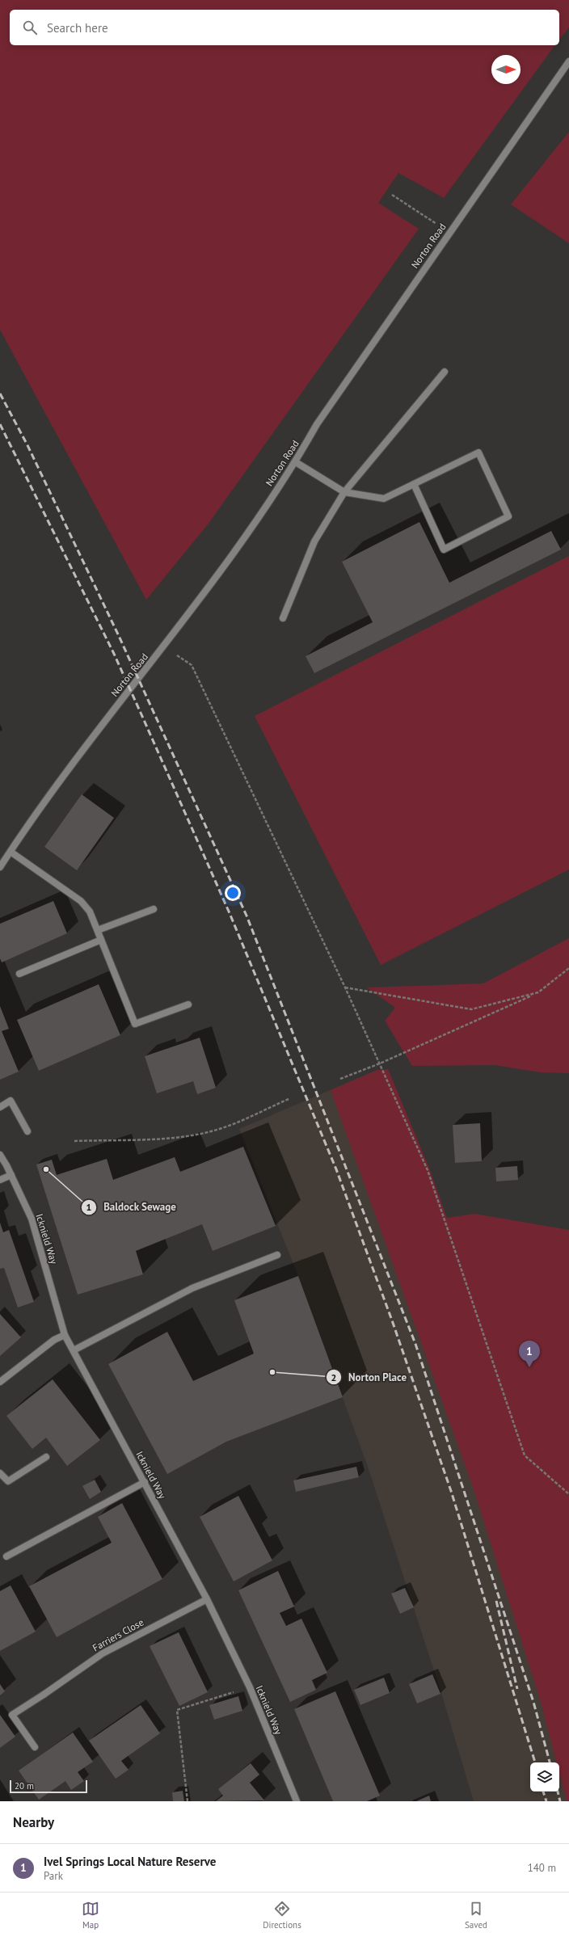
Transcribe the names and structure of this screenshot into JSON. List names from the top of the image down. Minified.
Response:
{"streets":{"street":["Norton Road","Icknield Way","Farriers Close"]},"crossings":[["Icknield Way","Farriers Close"]],"places":["Baldock Sewage","Norton Place"],"scale_bar":"20 m","north":"right","page":{"search":"Search here","pins":"1","scale":"20 m","heading":"Nearby","list":[{"mark":"1","name":"Ivel Springs Local Nature Reserve","note":"Park","value":"140 m"}],"nav":["Map","Directions","Saved"]}}
